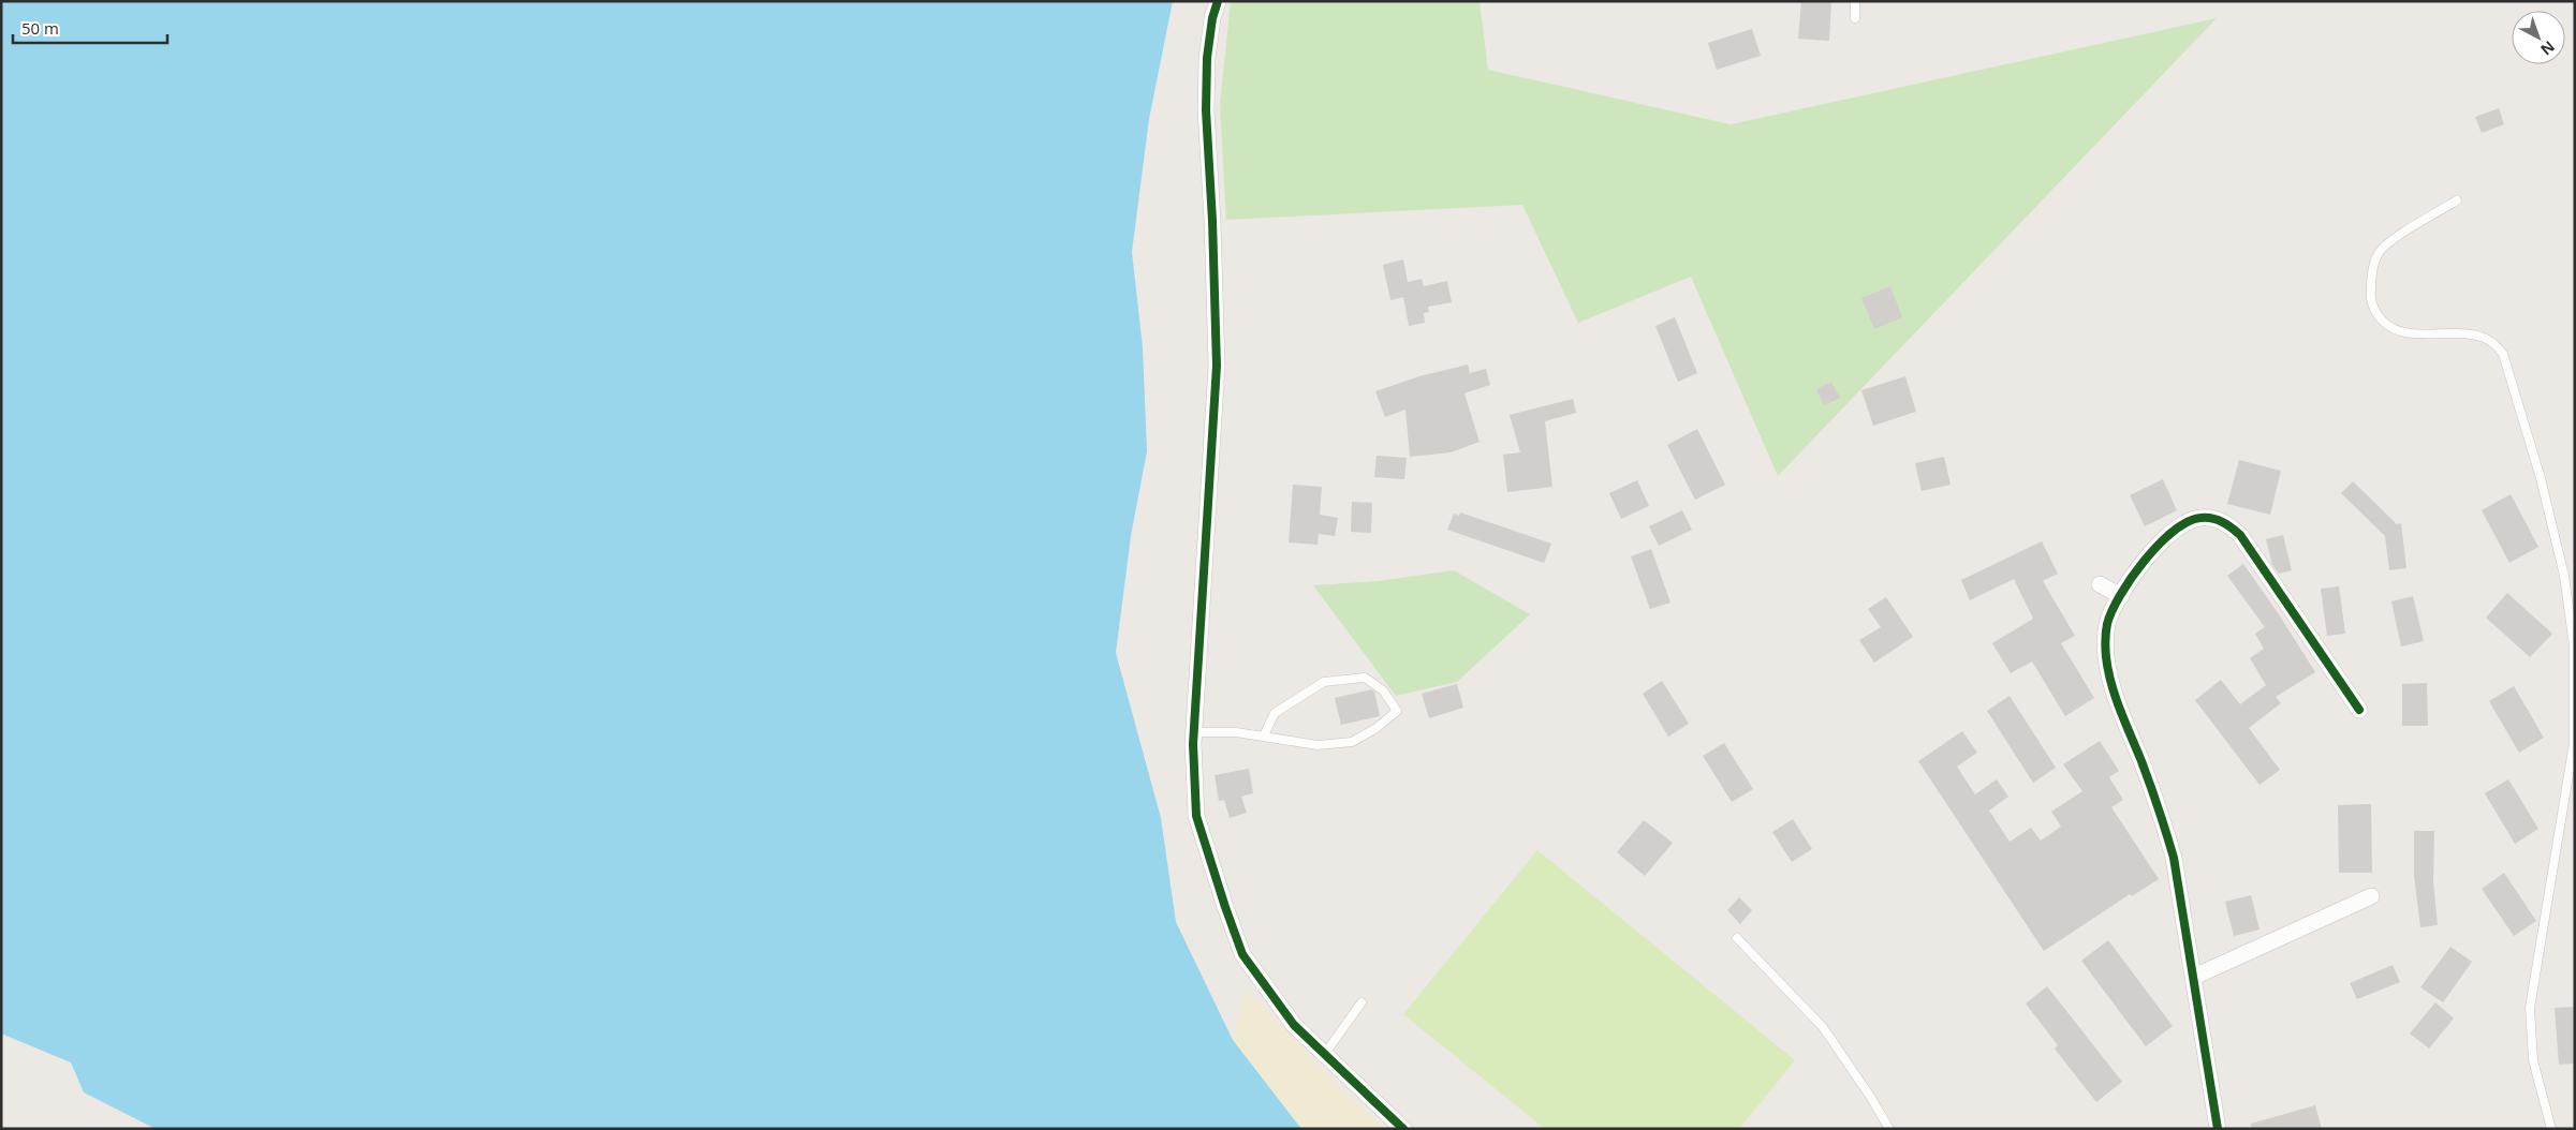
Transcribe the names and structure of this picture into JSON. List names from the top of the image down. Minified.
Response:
{"scale_bar":"50 m","north":"bottom right"}
